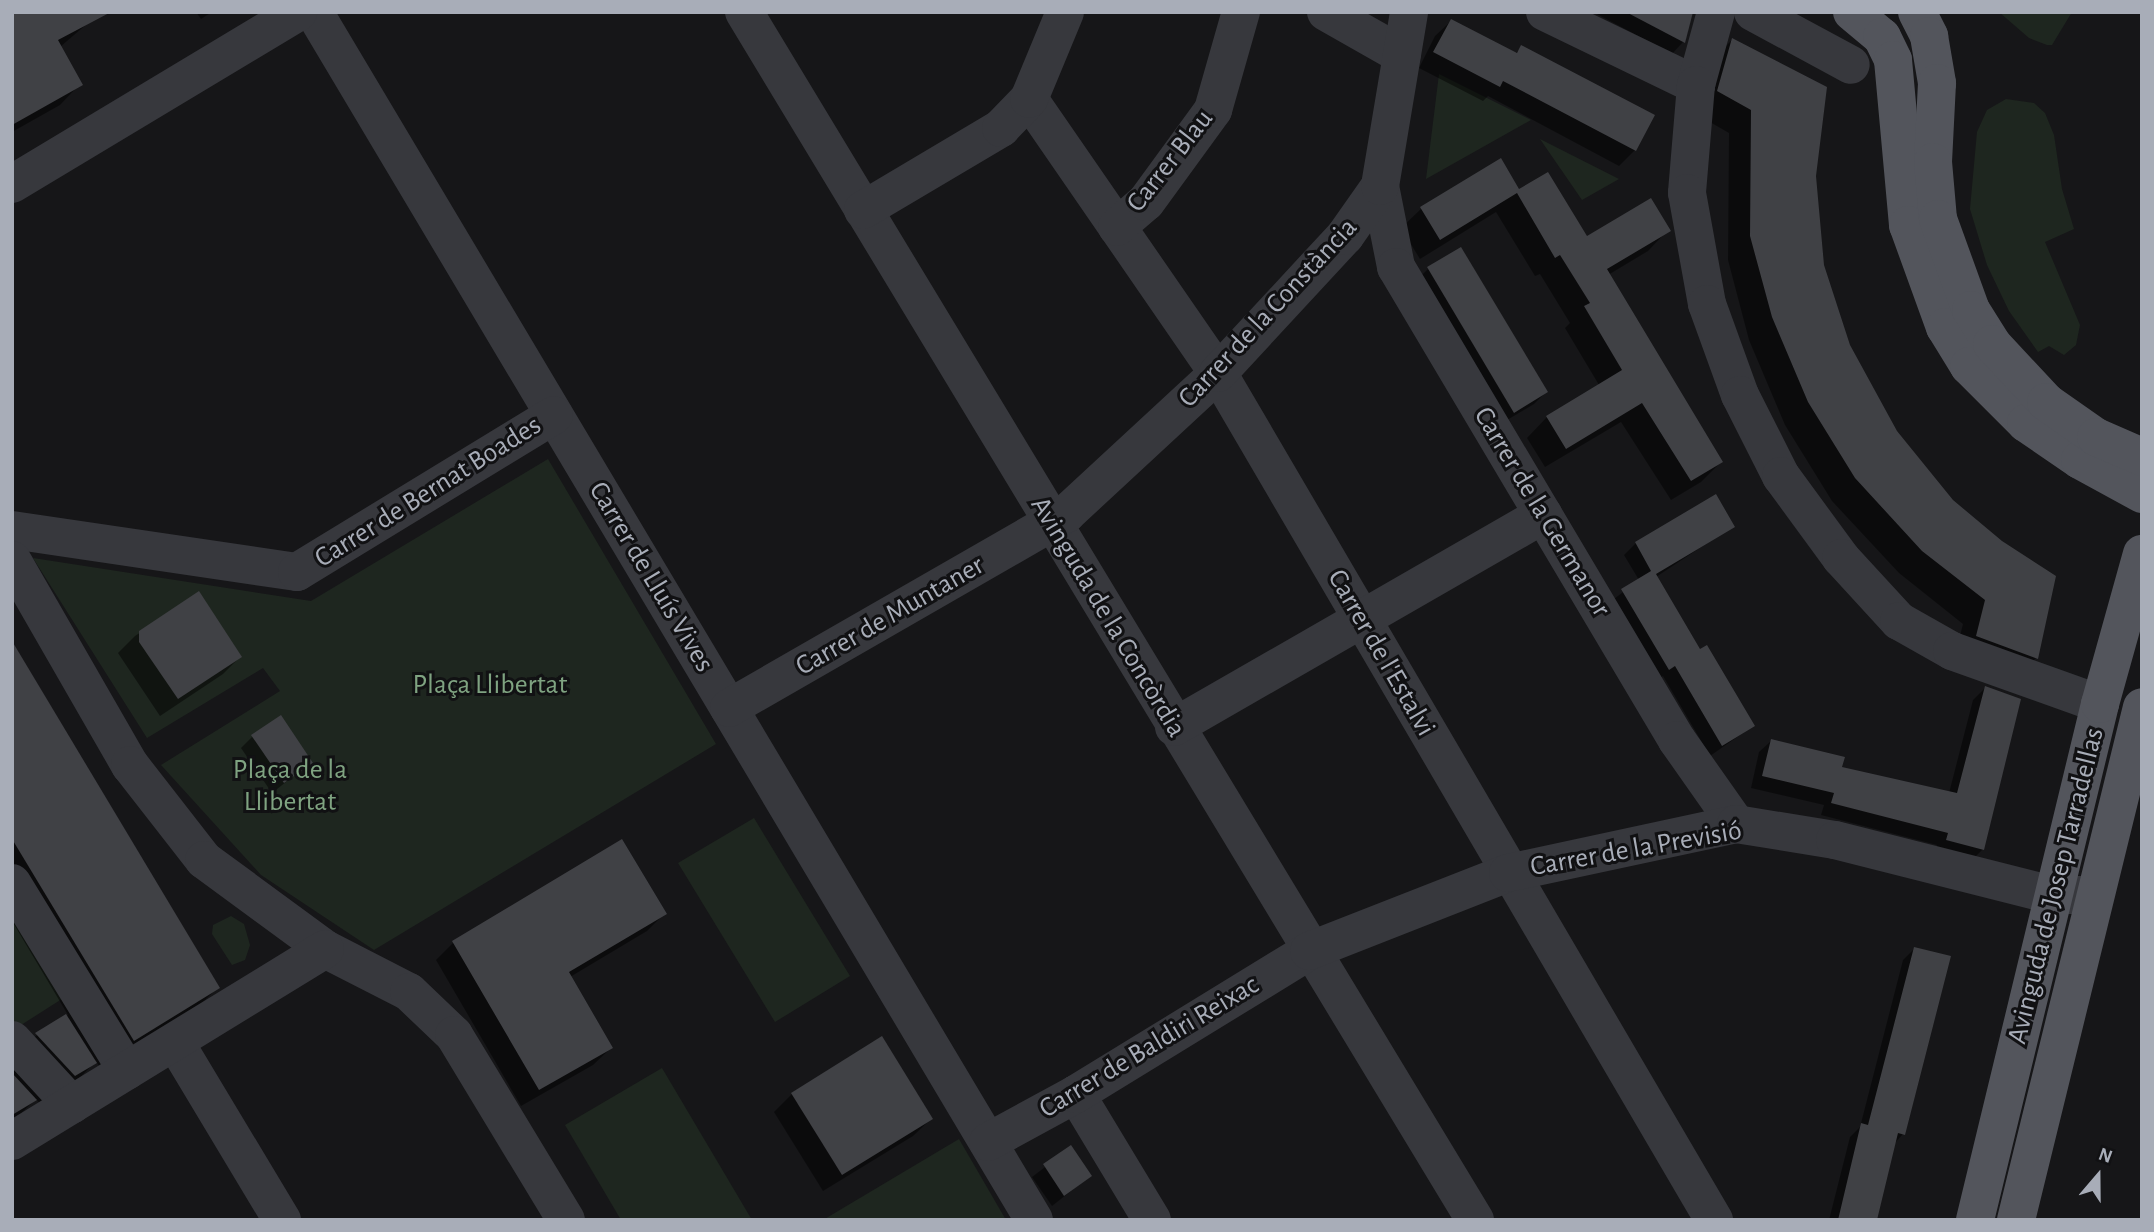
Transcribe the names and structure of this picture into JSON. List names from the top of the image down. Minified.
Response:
{"streets":{"main road":["Avinguda de Josep Tarradellas"],"street":["Carrer Blau","Carrer de la Constància","Carrer de Bernat Boades","Carrer de la Germanor","Carrer de Lluís Vives","Carrer de Muntaner","Avinguda de la Concòrdia","Carrer de l'Estalvi","Carrer de la Previsió","Carrer de Baldiri Reixac"]},"crossings":[["Carrer Blau","Carrer de l'Estalvi"],["Carrer de la Constància","Carrer de la Germanor"],["Carrer de la Constància","Carrer de Muntaner"],["Carrer de la Constància","Avinguda de la Concòrdia"],["Carrer de la Constància","Carrer de l'Estalvi"],["Carrer de Bernat Boades","Carrer de Lluís Vives"],["Carrer de la Germanor","Carrer de la Previsió"],["Carrer de Lluís Vives","Carrer de Muntaner"],["Carrer de Lluís Vives","Carrer de Baldiri Reixac"],["Carrer de Muntaner","Avinguda de la Concòrdia"],["Avinguda de la Concòrdia","Carrer de la Previsió"],["Avinguda de la Concòrdia","Carrer de Baldiri Reixac"],["Carrer de l'Estalvi","Carrer de la Previsió"],["Carrer de la Previsió","Avinguda de Josep Tarradellas"],["Carrer de la Previsió","Carrer de Baldiri Reixac"]],"parks":["Plaça Llibertat","Plaça de la Llibertat"],"north":"top"}
